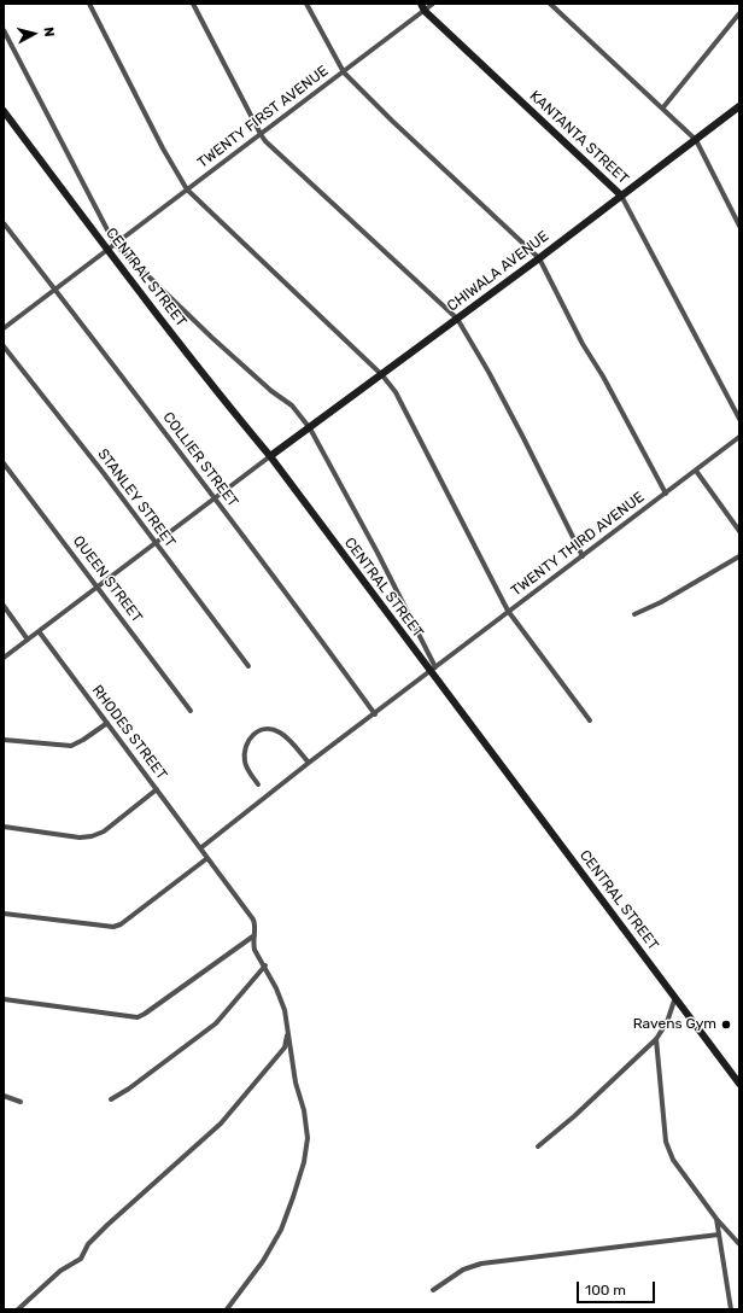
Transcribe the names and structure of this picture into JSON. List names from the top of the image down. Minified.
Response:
{"streets":{"street":["TWENTY FIRST AVENUE","KANTANTA STREET","CHIWALA AVENUE","CENTRAL STREET","COLLIER STREET","STANLEY STREET","TWENTY THIRD AVENUE","QUEEN STREET","RHODES STREET"]},"crossings":[["TWENTY FIRST AVENUE","KANTANTA STREET"],["TWENTY FIRST AVENUE","CENTRAL STREET"],["TWENTY FIRST AVENUE","COLLIER STREET"],["KANTANTA STREET","CHIWALA AVENUE"],["CHIWALA AVENUE","CENTRAL STREET"],["CENTRAL STREET","TWENTY THIRD AVENUE"],["COLLIER STREET","TWENTY THIRD AVENUE"],["TWENTY THIRD AVENUE","RHODES STREET"]],"places":["Ravens Gym"],"scale_bar":"100 m","north":"right"}
